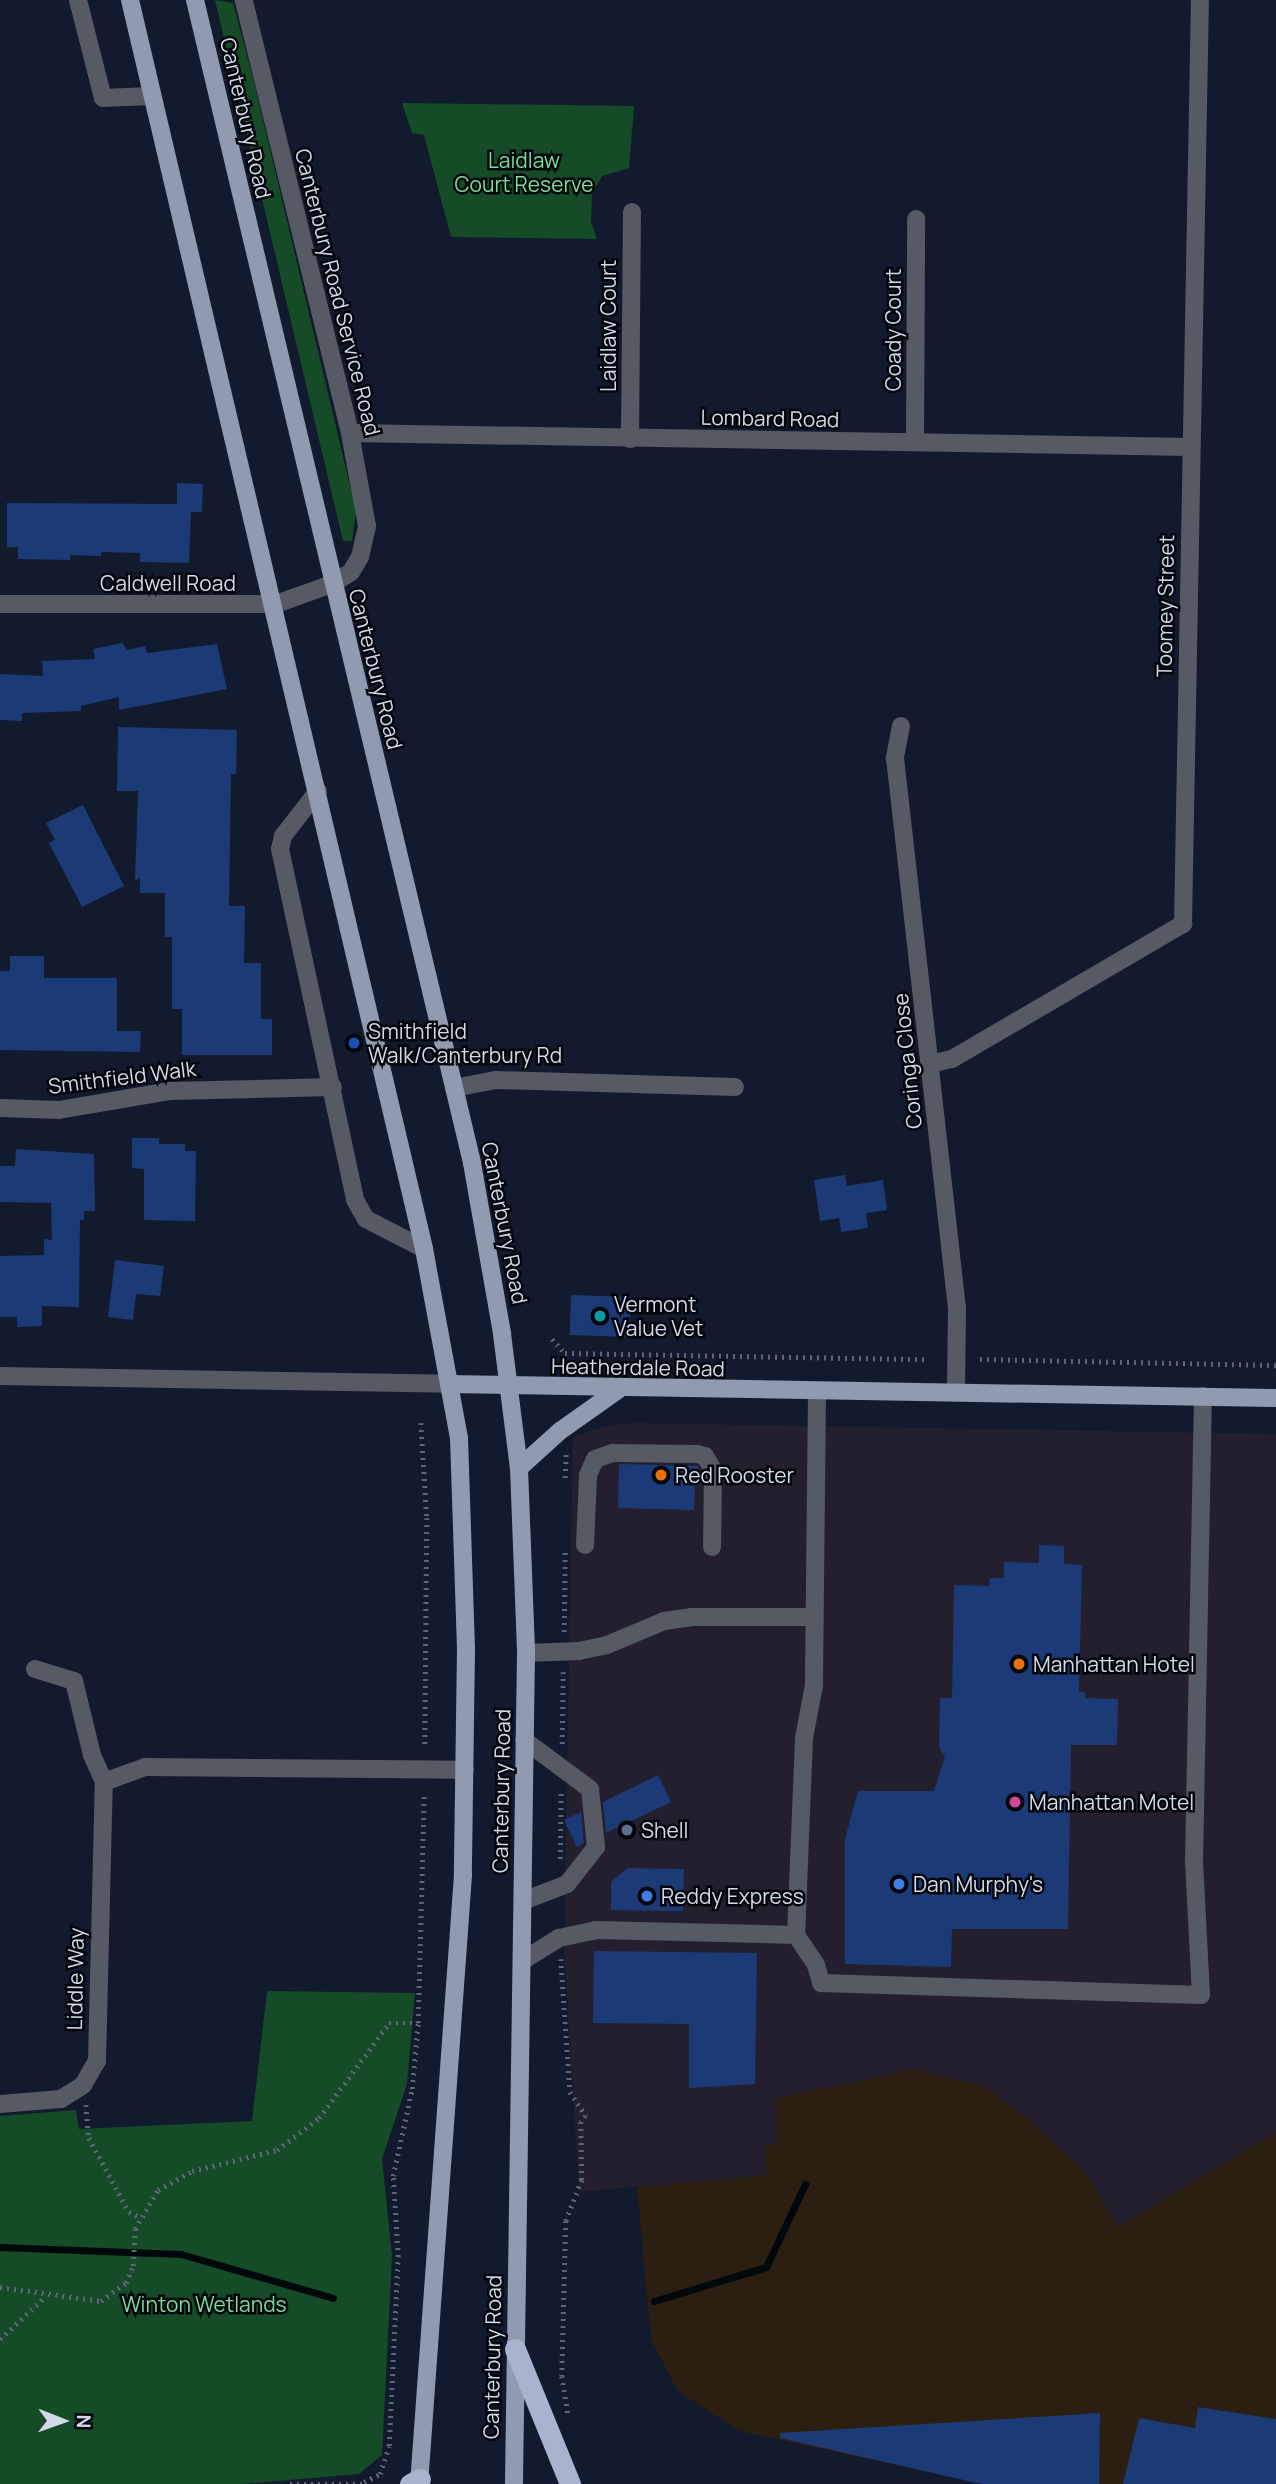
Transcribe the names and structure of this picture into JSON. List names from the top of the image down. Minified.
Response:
{"streets":{"main road":["Canterbury Road","Heatherdale Road"],"street":["Canterbury Road Service Road","Laidlaw Court","Coady Court","Lombard Road","Caldwell Road","Toomey Street","Coringa Close","Smithfield Walk","Liddle Way"]},"crossings":[["Canterbury Road","Canterbury Road Service Road"],["Canterbury Road","Caldwell Road"],["Canterbury Road","Heatherdale Road"],["Canterbury Road Service Road","Lombard Road"],["Canterbury Road Service Road","Caldwell Road"],["Laidlaw Court","Lombard Road"],["Coady Court","Lombard Road"],["Lombard Road","Toomey Street"],["Toomey Street","Coringa Close"],["Coringa Close","Heatherdale Road"]],"parks":["Laidlaw Court Reserve","Winton Wetlands"],"places":["Smithfield Walk/Canterbury Rd","Vermont Value Vet","Red Rooster","Manhattan Hotel","Manhattan Motel","Shell","Dan Murphy's","Reddy Express"],"north":"right"}
